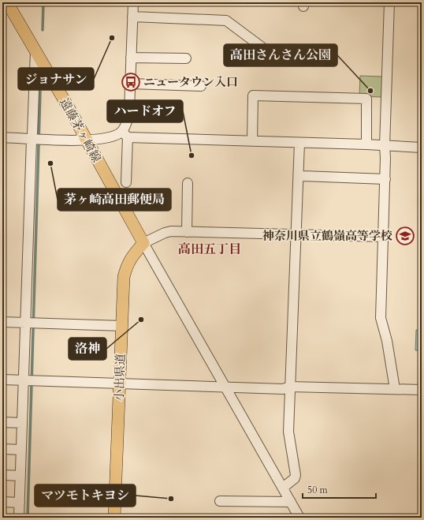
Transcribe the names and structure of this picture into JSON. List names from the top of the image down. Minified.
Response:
{"streets":{"main road":["遠藤茅ヶ崎線","小出県道"]},"crossings":[["遠藤茅ヶ崎線","小出県道"]],"districts":["高田五丁目"],"places":{"other":["ジョナサン","高田さんさん公園","ハードオフ","茅ヶ崎高田郵便局","洛神","マツモトキヨシ"],"bus stop":["ニュータウン入口"],"school or university":["神奈川県立鶴嶺高等学校"]},"scale_bar":"50 m"}
